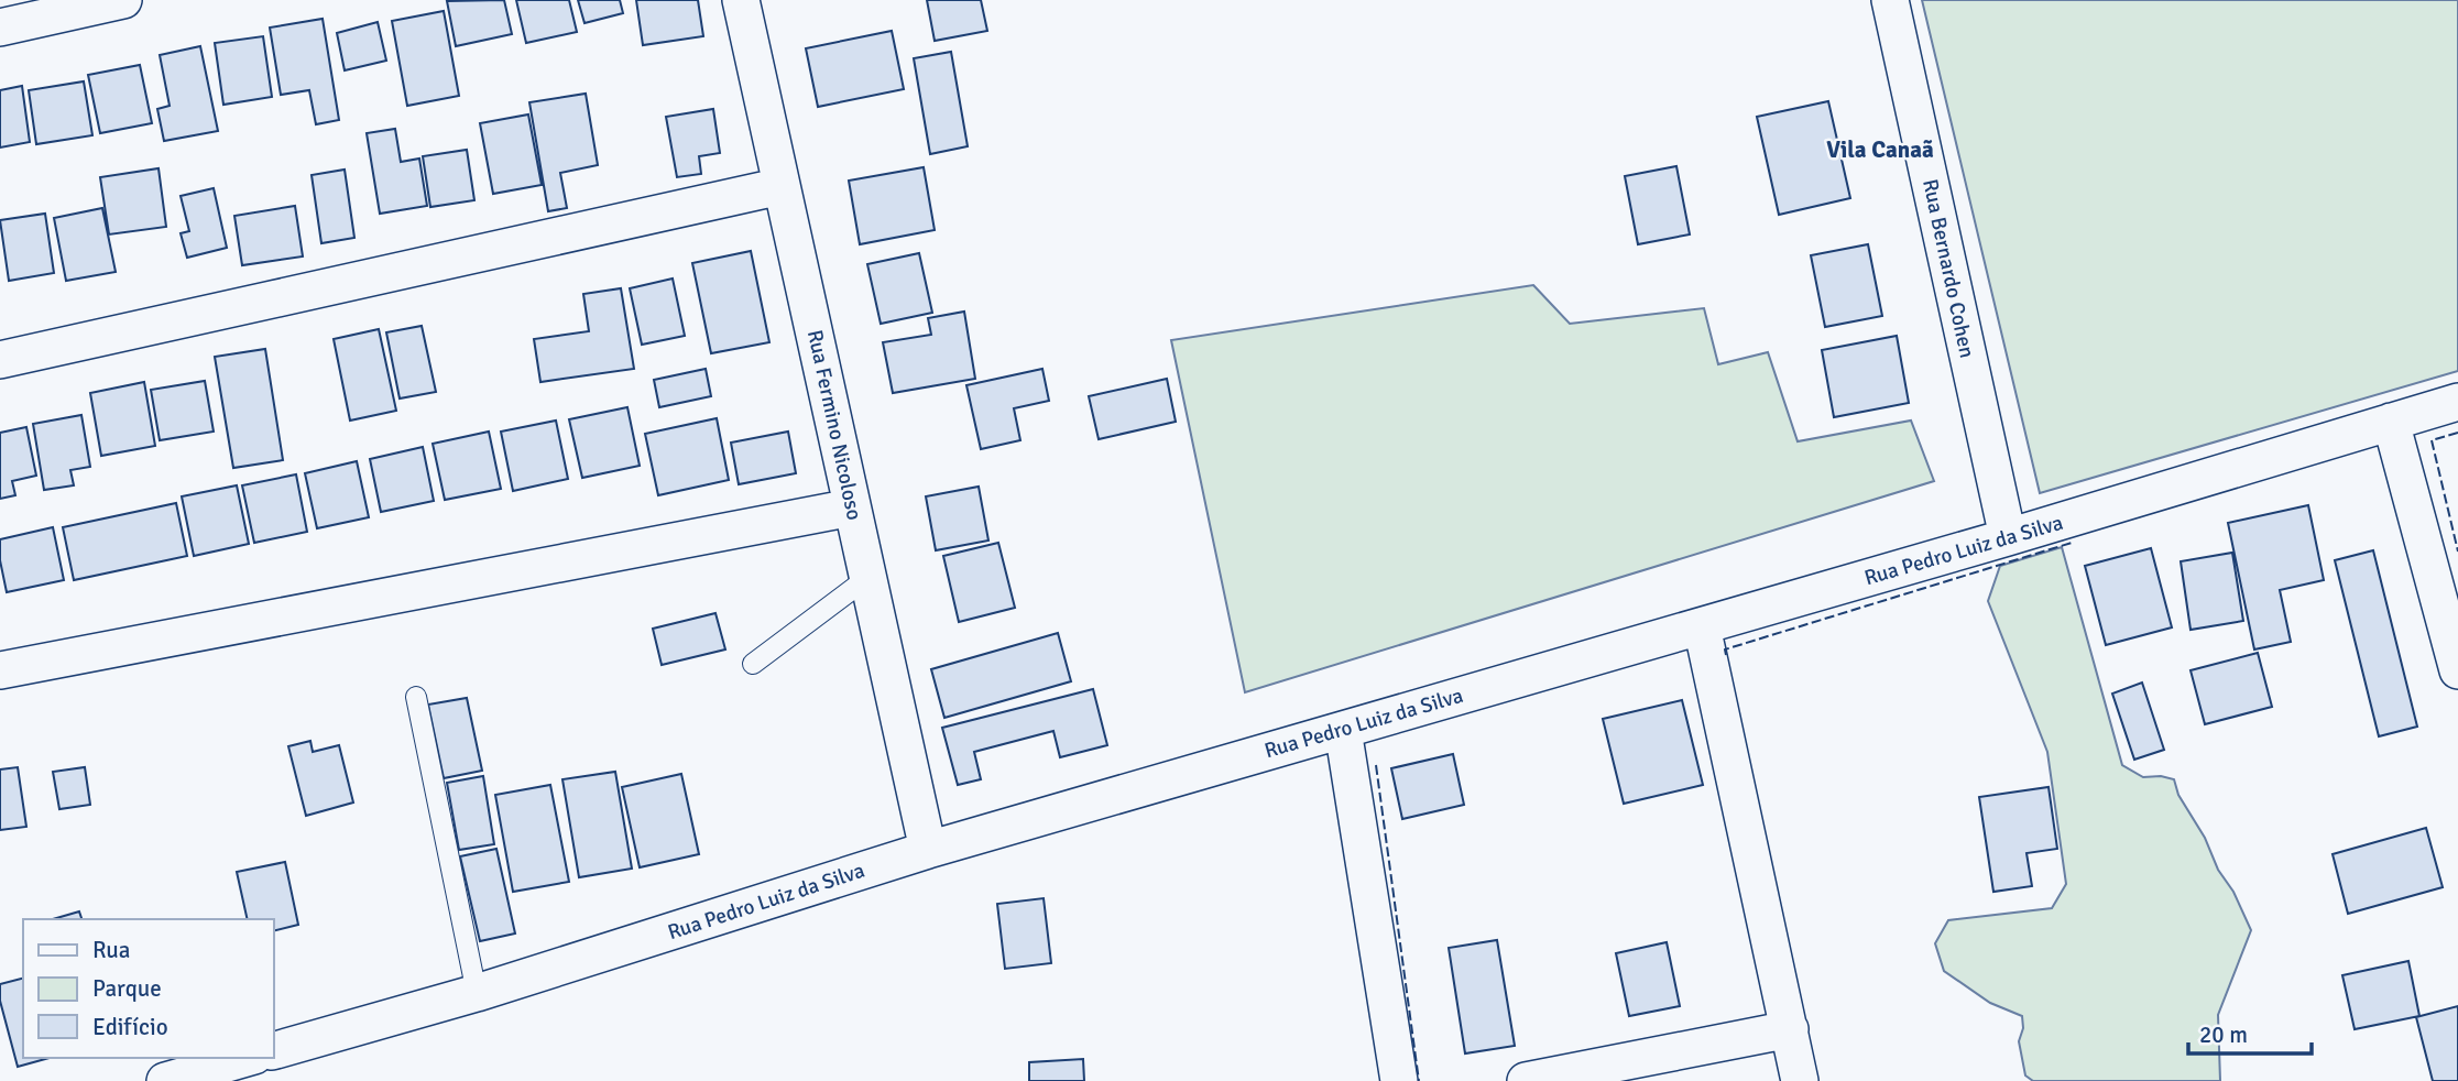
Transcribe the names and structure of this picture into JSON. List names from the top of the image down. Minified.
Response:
{"streets":{"street":["Rua Bernardo Cohen","Rua Fermino Nicoloso","Rua Pedro Luiz da Silva"]},"crossings":[["Rua Bernardo Cohen","Rua Pedro Luiz da Silva"],["Rua Fermino Nicoloso","Rua Pedro Luiz da Silva"]],"districts":["Vila Canaã"],"legend":["Rua","Parque","Edifício"],"scale_bar":"20 m"}
